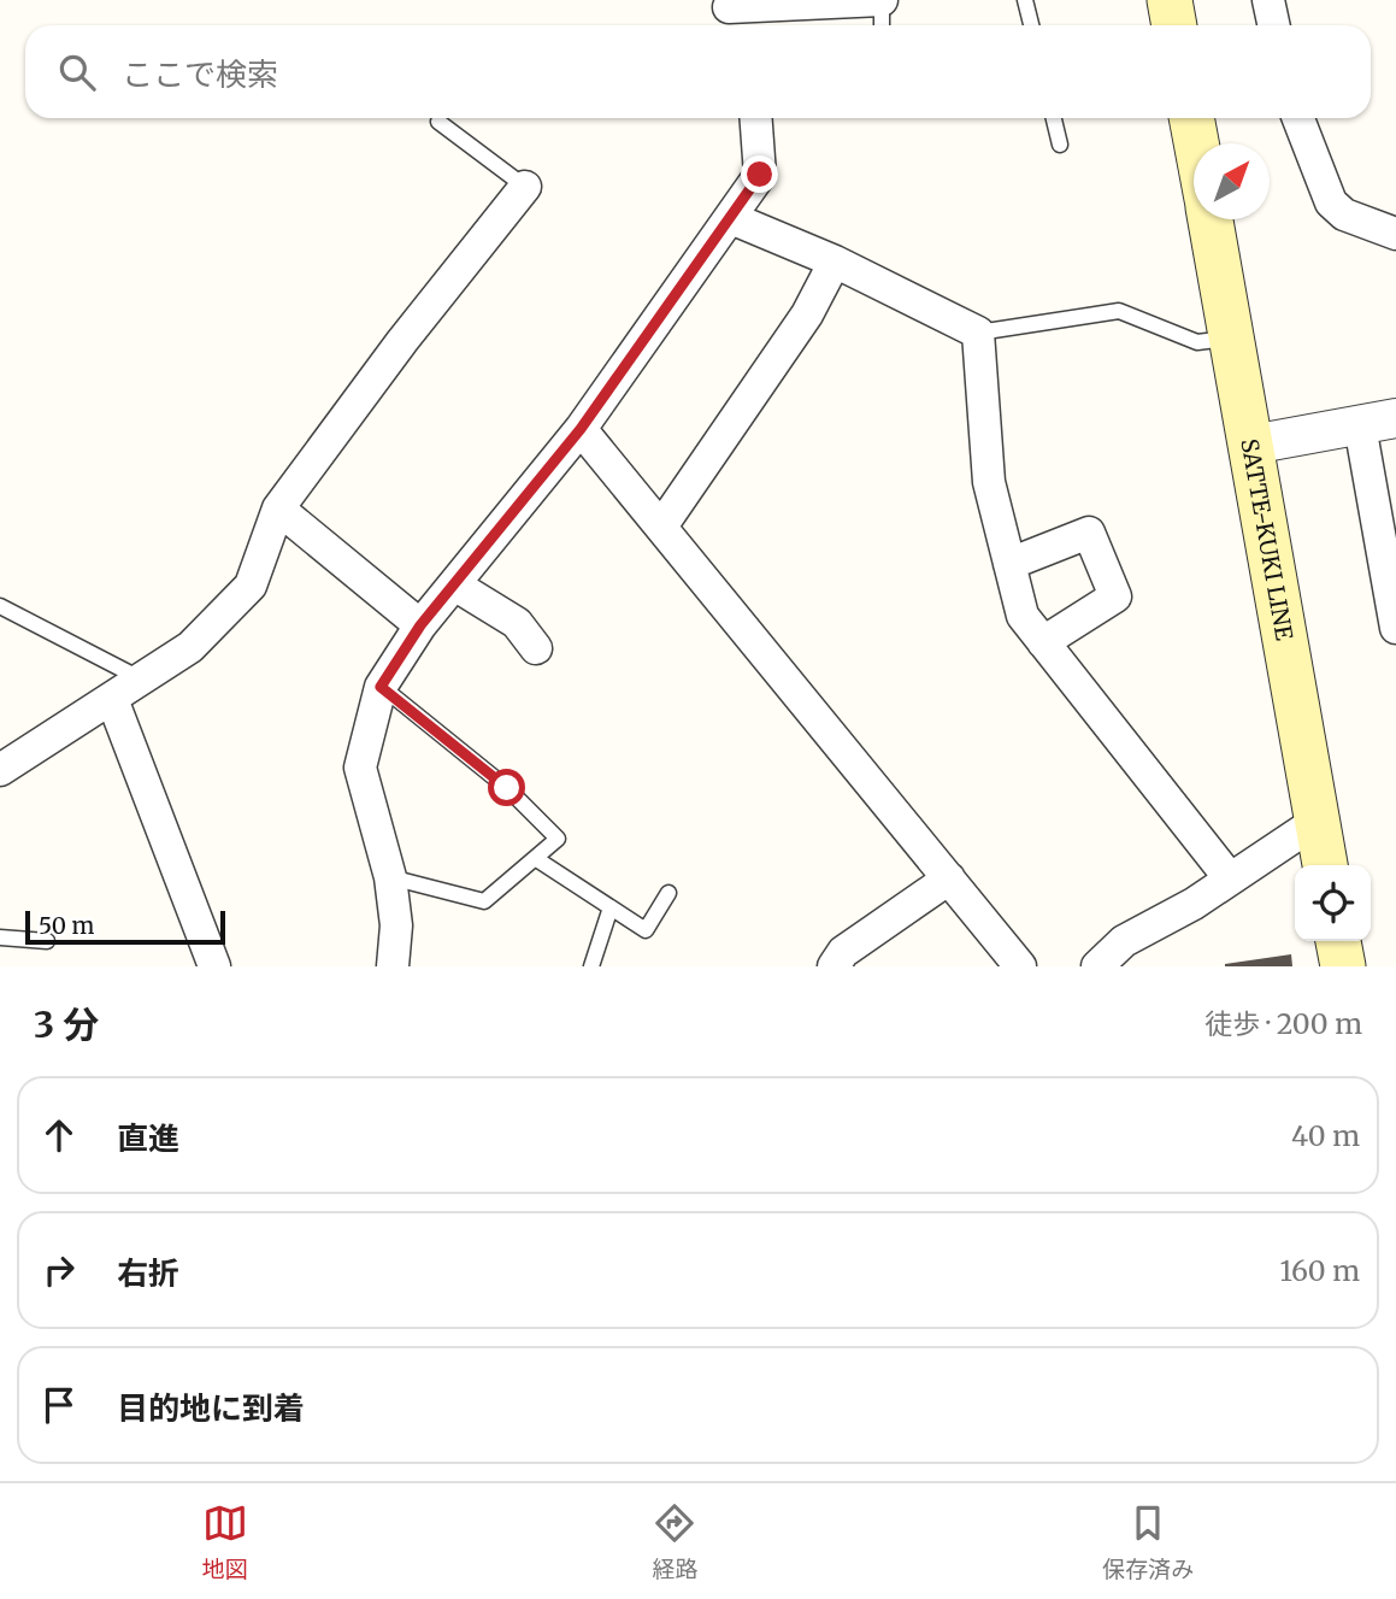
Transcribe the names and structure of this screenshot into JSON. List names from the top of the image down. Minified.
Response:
{"streets":{"main road":["SATTE-KUKI LINE"]},"scale_bar":"50 m","north":"top right","page":{"search":"ここで検索","scale":"50 m","heading":["3 分","徒歩 · 200 m"],"list":[["直進","40 m"],["右折","160 m"],"目的地に到着"],"nav":["地図","経路","保存済み"]}}
